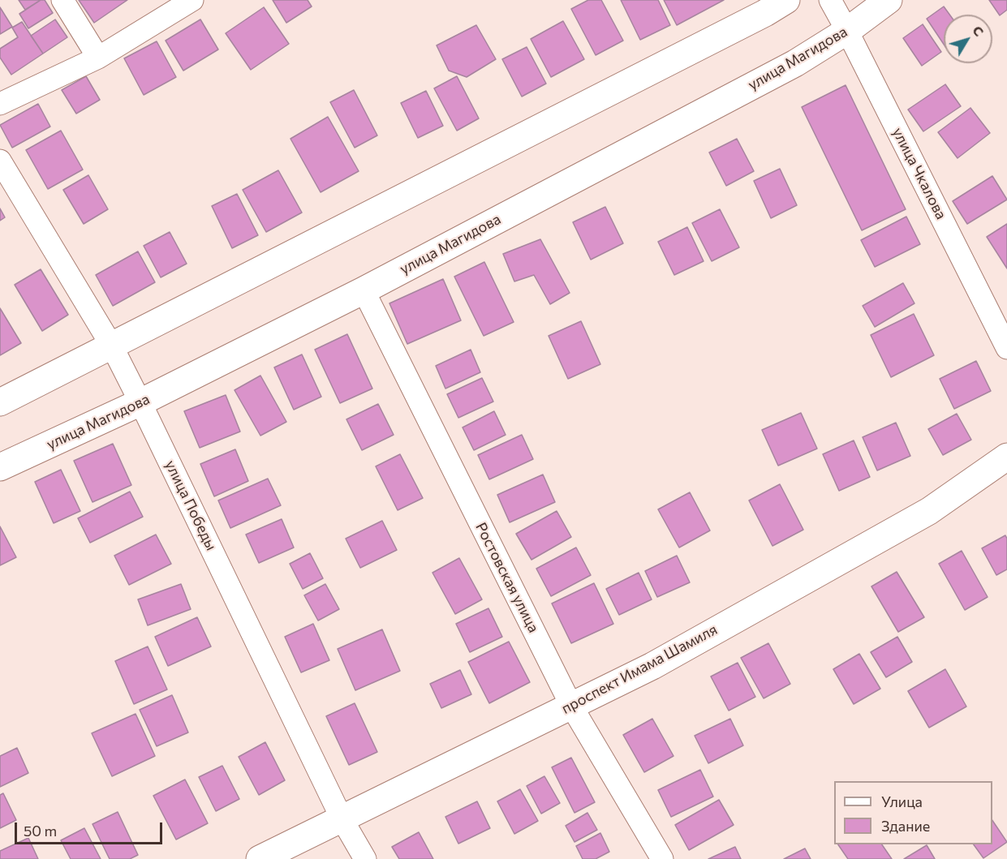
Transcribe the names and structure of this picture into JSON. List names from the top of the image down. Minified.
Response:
{"streets":{"main road":["улица Магидова","проспект Имама Шамиля"],"street":["улица Чкалова","улица Победы","Ростовская улица"]},"crossings":[["улица Магидова","улица Чкалова"],["улица Магидова","улица Победы"],["улица Магидова","Ростовская улица"],["улица Победы","проспект Имама Шамиля"],["Ростовская улица","проспект Имама Шамиля"]],"legend":["Улица","Здание"],"scale_bar":"50 m","north":"top right"}
